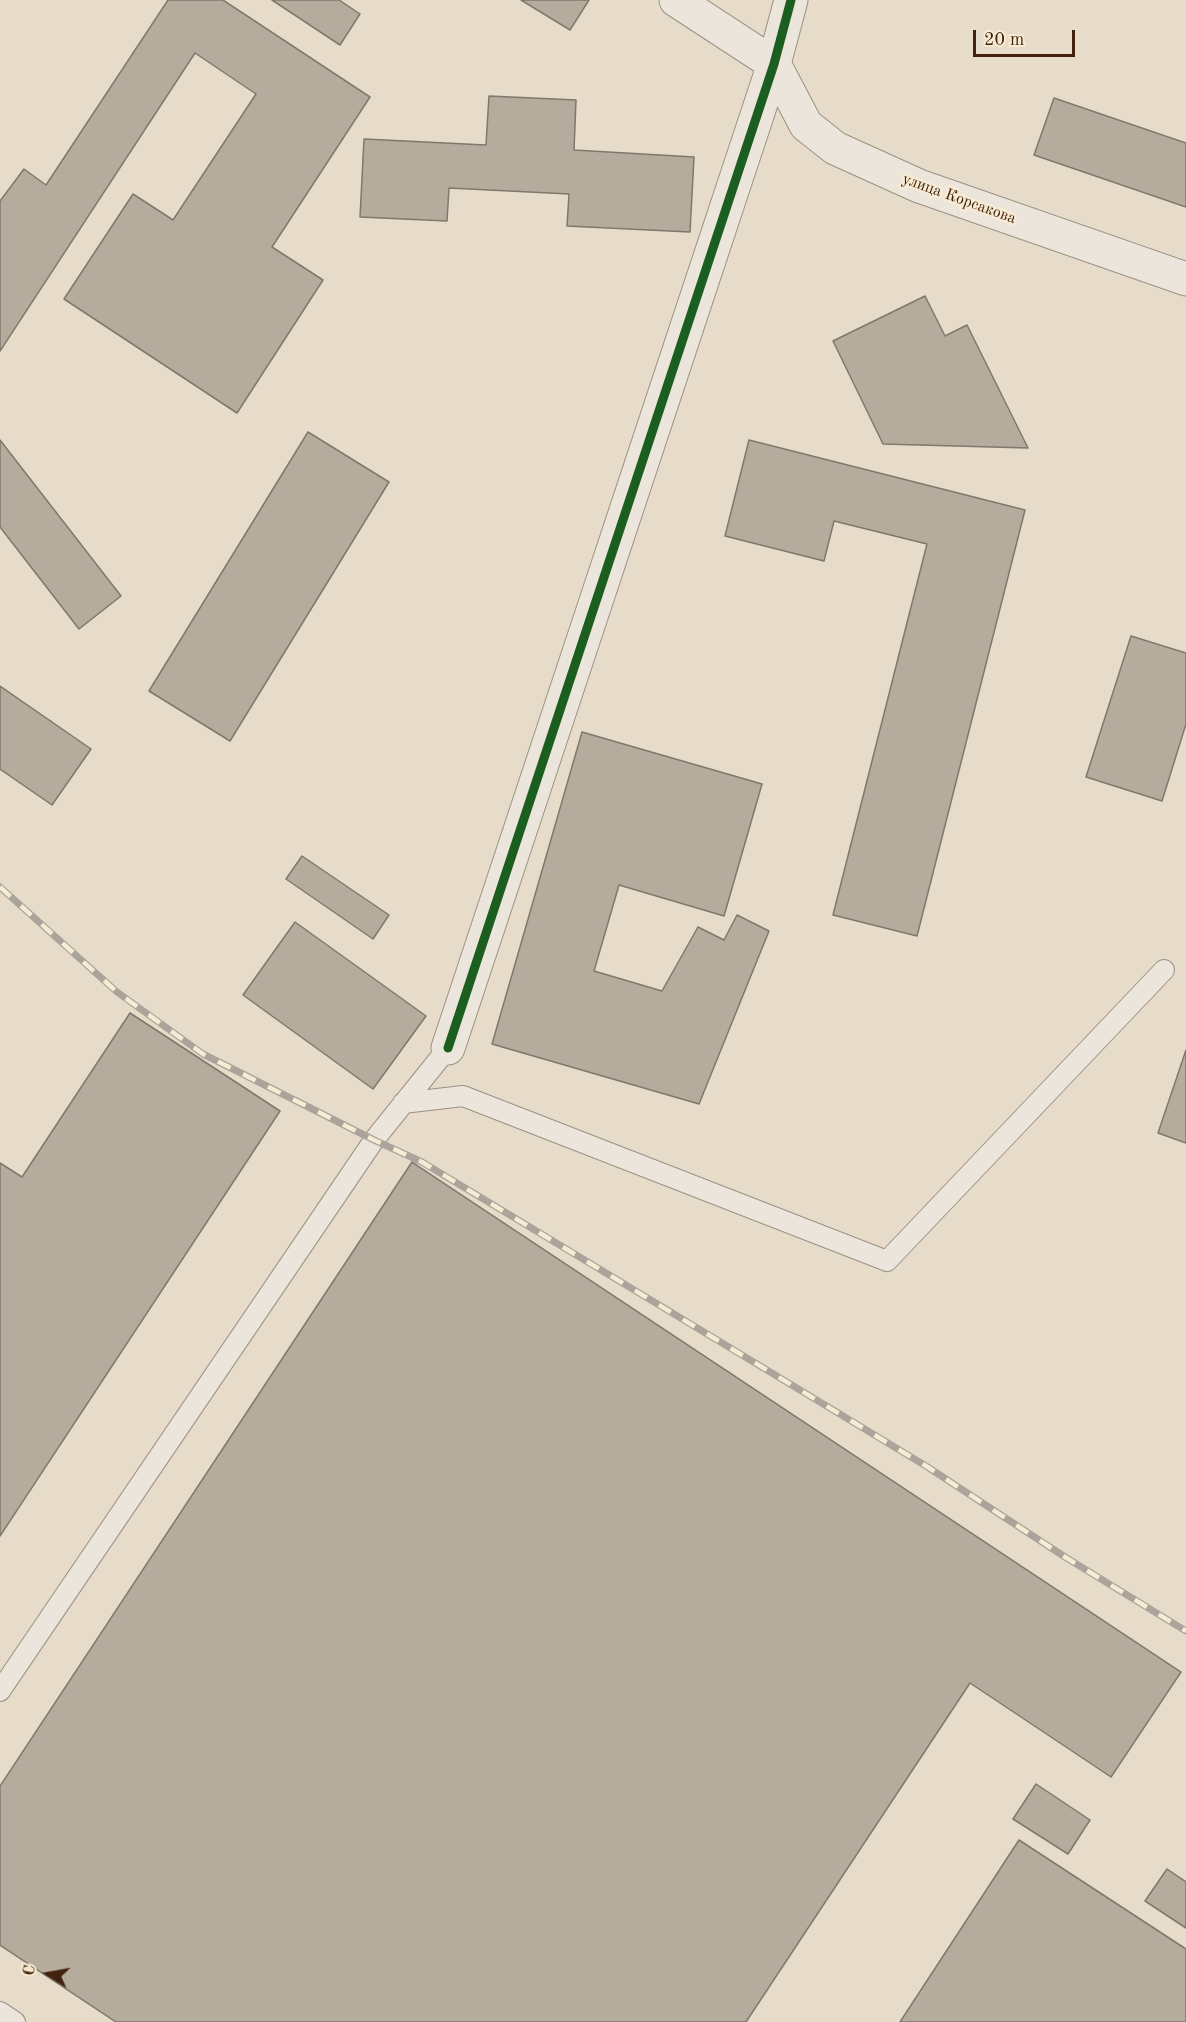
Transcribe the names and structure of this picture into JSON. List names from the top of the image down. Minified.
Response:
{"streets":{"street":["улица Корсакова"]},"scale_bar":"20 m","north":"left"}
